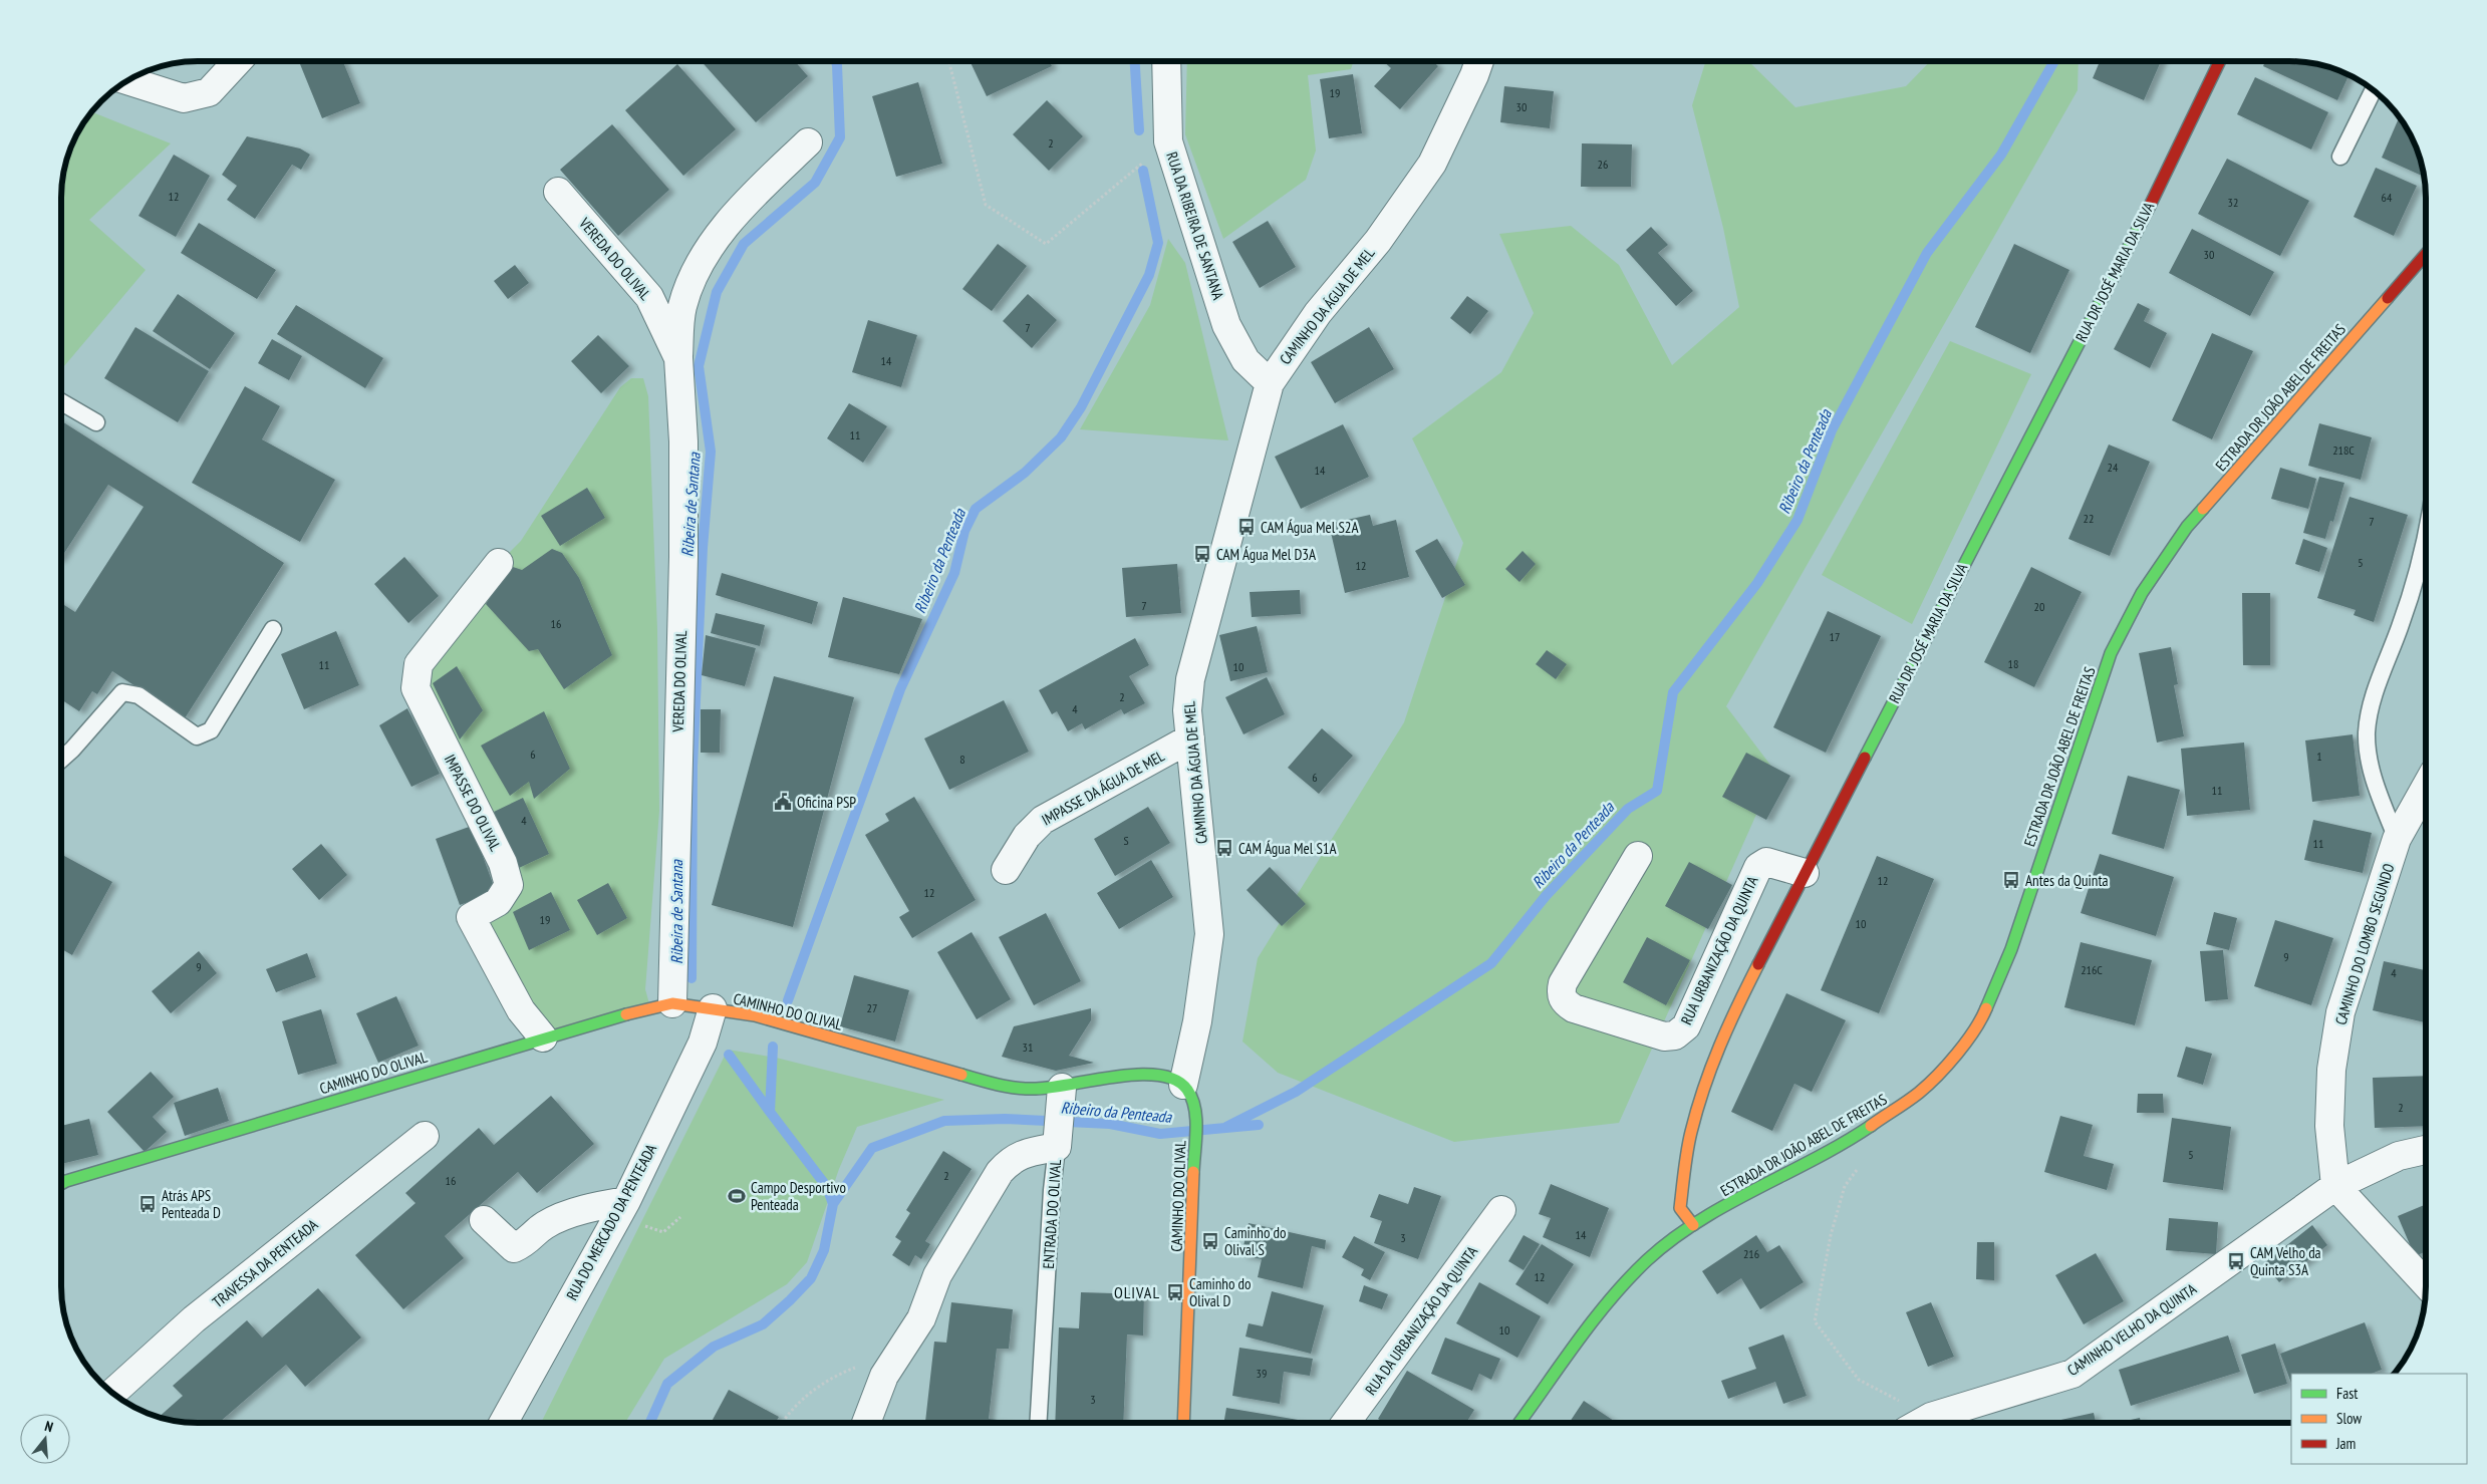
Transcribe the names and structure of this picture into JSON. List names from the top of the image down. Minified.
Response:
{"streets":{"street":["RUA DA RIBEIRA DE SANTANA","VEREDA DO OLIVAL","RUA DR JOSÉ MARIA DA SILVA","CAMINHO DA ÁGUA DE MEL","ESTRADA DR JOÃO ABEL DE FREITAS","IMPASSE DA ÁGUA DE MEL","IMPASSE DO OLIVAL","CAMINHO DO LOMBO SEGUNDO","RUA URBANIZAÇÃO DA QUINTA","CAMINHO DO OLIVAL","ENTRADA DO OLIVAL","RUA DO MERCADO DA PENTEADA","TRAVESSA DA PENTEADA","RUA DA URBANIZAÇÃO DA QUINTA","CAMINHO VELHO DA QUINTA"]},"crossings":[["RUA DA RIBEIRA DE SANTANA","CAMINHO DA ÁGUA DE MEL"],["VEREDA DO OLIVAL","CAMINHO DO OLIVAL"],["RUA DR JOSÉ MARIA DA SILVA","ESTRADA DR JOÃO ABEL DE FREITAS"],["RUA DR JOSÉ MARIA DA SILVA","RUA URBANIZAÇÃO DA QUINTA"],["CAMINHO DA ÁGUA DE MEL","IMPASSE DA ÁGUA DE MEL"],["CAMINHO DA ÁGUA DE MEL","CAMINHO DO OLIVAL"],["IMPASSE DO OLIVAL","CAMINHO DO OLIVAL"],["CAMINHO DO LOMBO SEGUNDO","CAMINHO VELHO DA QUINTA"],["CAMINHO DO OLIVAL","RUA DO MERCADO DA PENTEADA"]],"districts":["OLIVAL"],"water":["Ribeiro da Penteada","Ribeira de Santana"],"places":{"bus stop":["CAM Água Mel S2A","CAM Água Mel D3A","CAM Água Mel S1A","Antes da Quinta","Atrás APS Penteada D","Caminho do Olival S","CAM Velho da Quinta S3A","Caminho do Olival D"],"public building":["Oficina PSP"],"sports":["Campo Desportivo Penteada"]},"house_numbers":["19","30","2","26","12","64","32","30","7","14","11","218C","24","14","22","7","5","12","7","20","16","17","18","11","10","2","4","6","1","8","6","11","4","S","11","12","12","19","10","9","9","216C","4","27","31","2","5","2","16","14","3","216","12","10","39","3"],"legend":["Fast","Slow","Jam"],"north":"top"}
